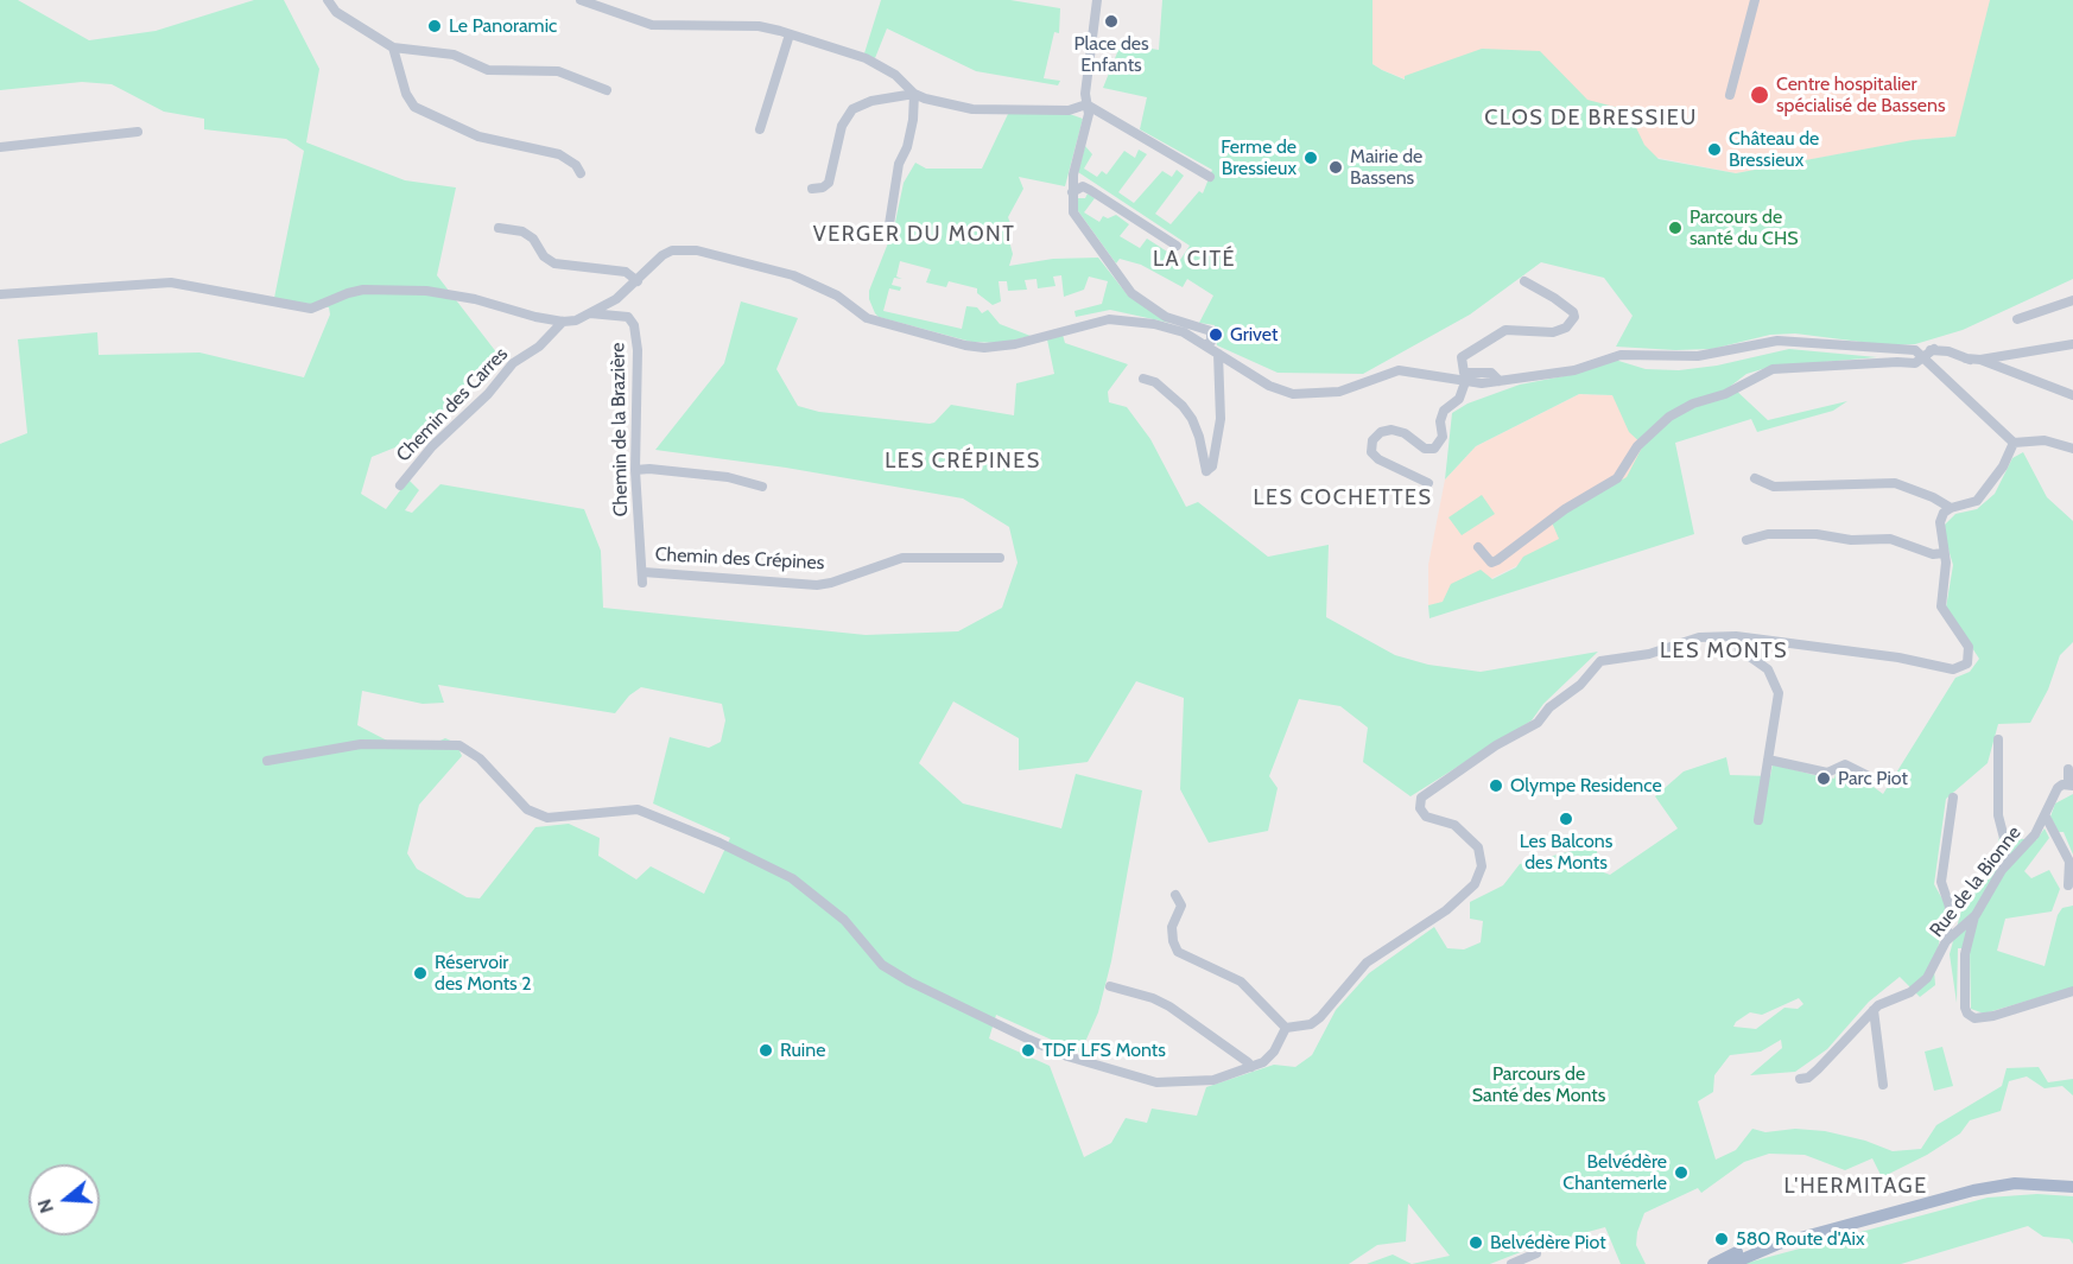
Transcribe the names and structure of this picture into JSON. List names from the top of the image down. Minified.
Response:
{"streets":{"street":["Chemin des Carres","Chemin de la Brazière","Chemin des Crépines","Rue de la Bionne"]},"crossings":[["Chemin de la Brazière","Chemin des Crépines"]],"districts":["CLOS DE BRESSIEU","VERGER DU MONT","LA CITÉ","LES CRÉPINES","LES COCHETTES","LES MONTS","L'HERMITAGE"],"parks":["Parcours de Santé des Monts"],"places":["Place des Enfants","Le Panoramic","Centre hospitalier spécialisé de Bassens","Château de Bressieux","Ferme de Bressieux","Mairie de Bassens","Parcours de santé du CHS","Grivet","Parc Piot","Olympe Residence","Les Balcons des Monts","Réservoir des Monts 2","Ruine","TDF LFS Monts","Belvédère Chantemerle","580 Route d'Aix","Belvédère Piot"],"north":"left"}
